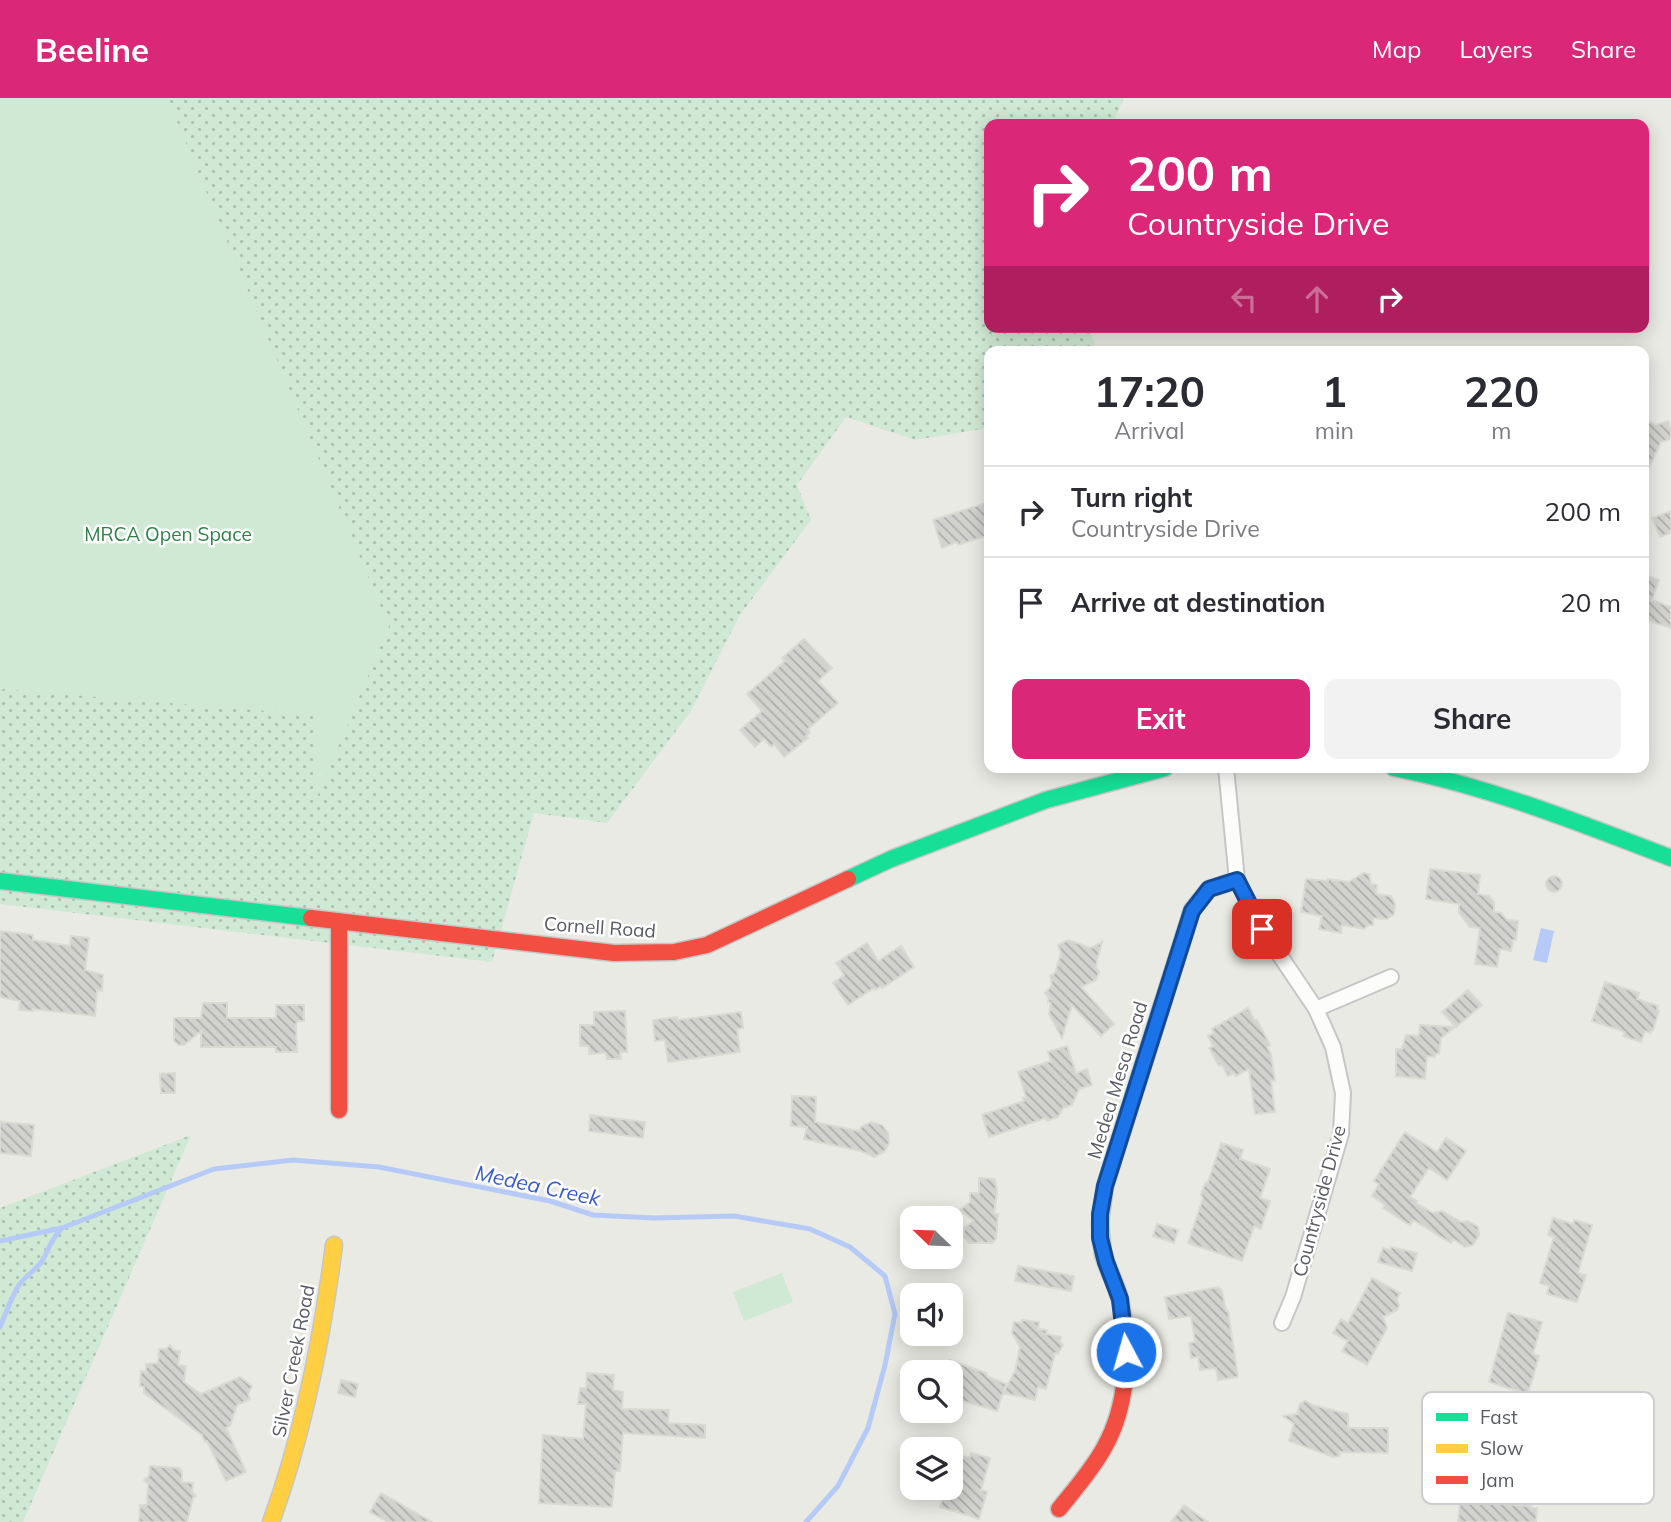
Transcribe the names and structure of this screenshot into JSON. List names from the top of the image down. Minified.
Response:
{"streets":{"main road":["Cornell Road","Medea Mesa Road","Silver Creek Road"],"street":["Countryside Drive"]},"crossings":[["Medea Mesa Road","Countryside Drive"]],"water":["Medea Creek"],"parks":["MRCA Open Space"],"legend":["Fast","Slow","Jam"],"north":"top left","page":{"header":"Beeline","nav":["Map","Layers","Share"],"turn":["200 m","Countryside Drive"],"eta":["17:20","Arrival","1","min","220","m"],"list":[{"name":"Turn right","note":"Countryside Drive","value":"200 m"},{"name":"Arrive at destination","value":"20 m"}],"buttons":["Exit","Share"]}}
